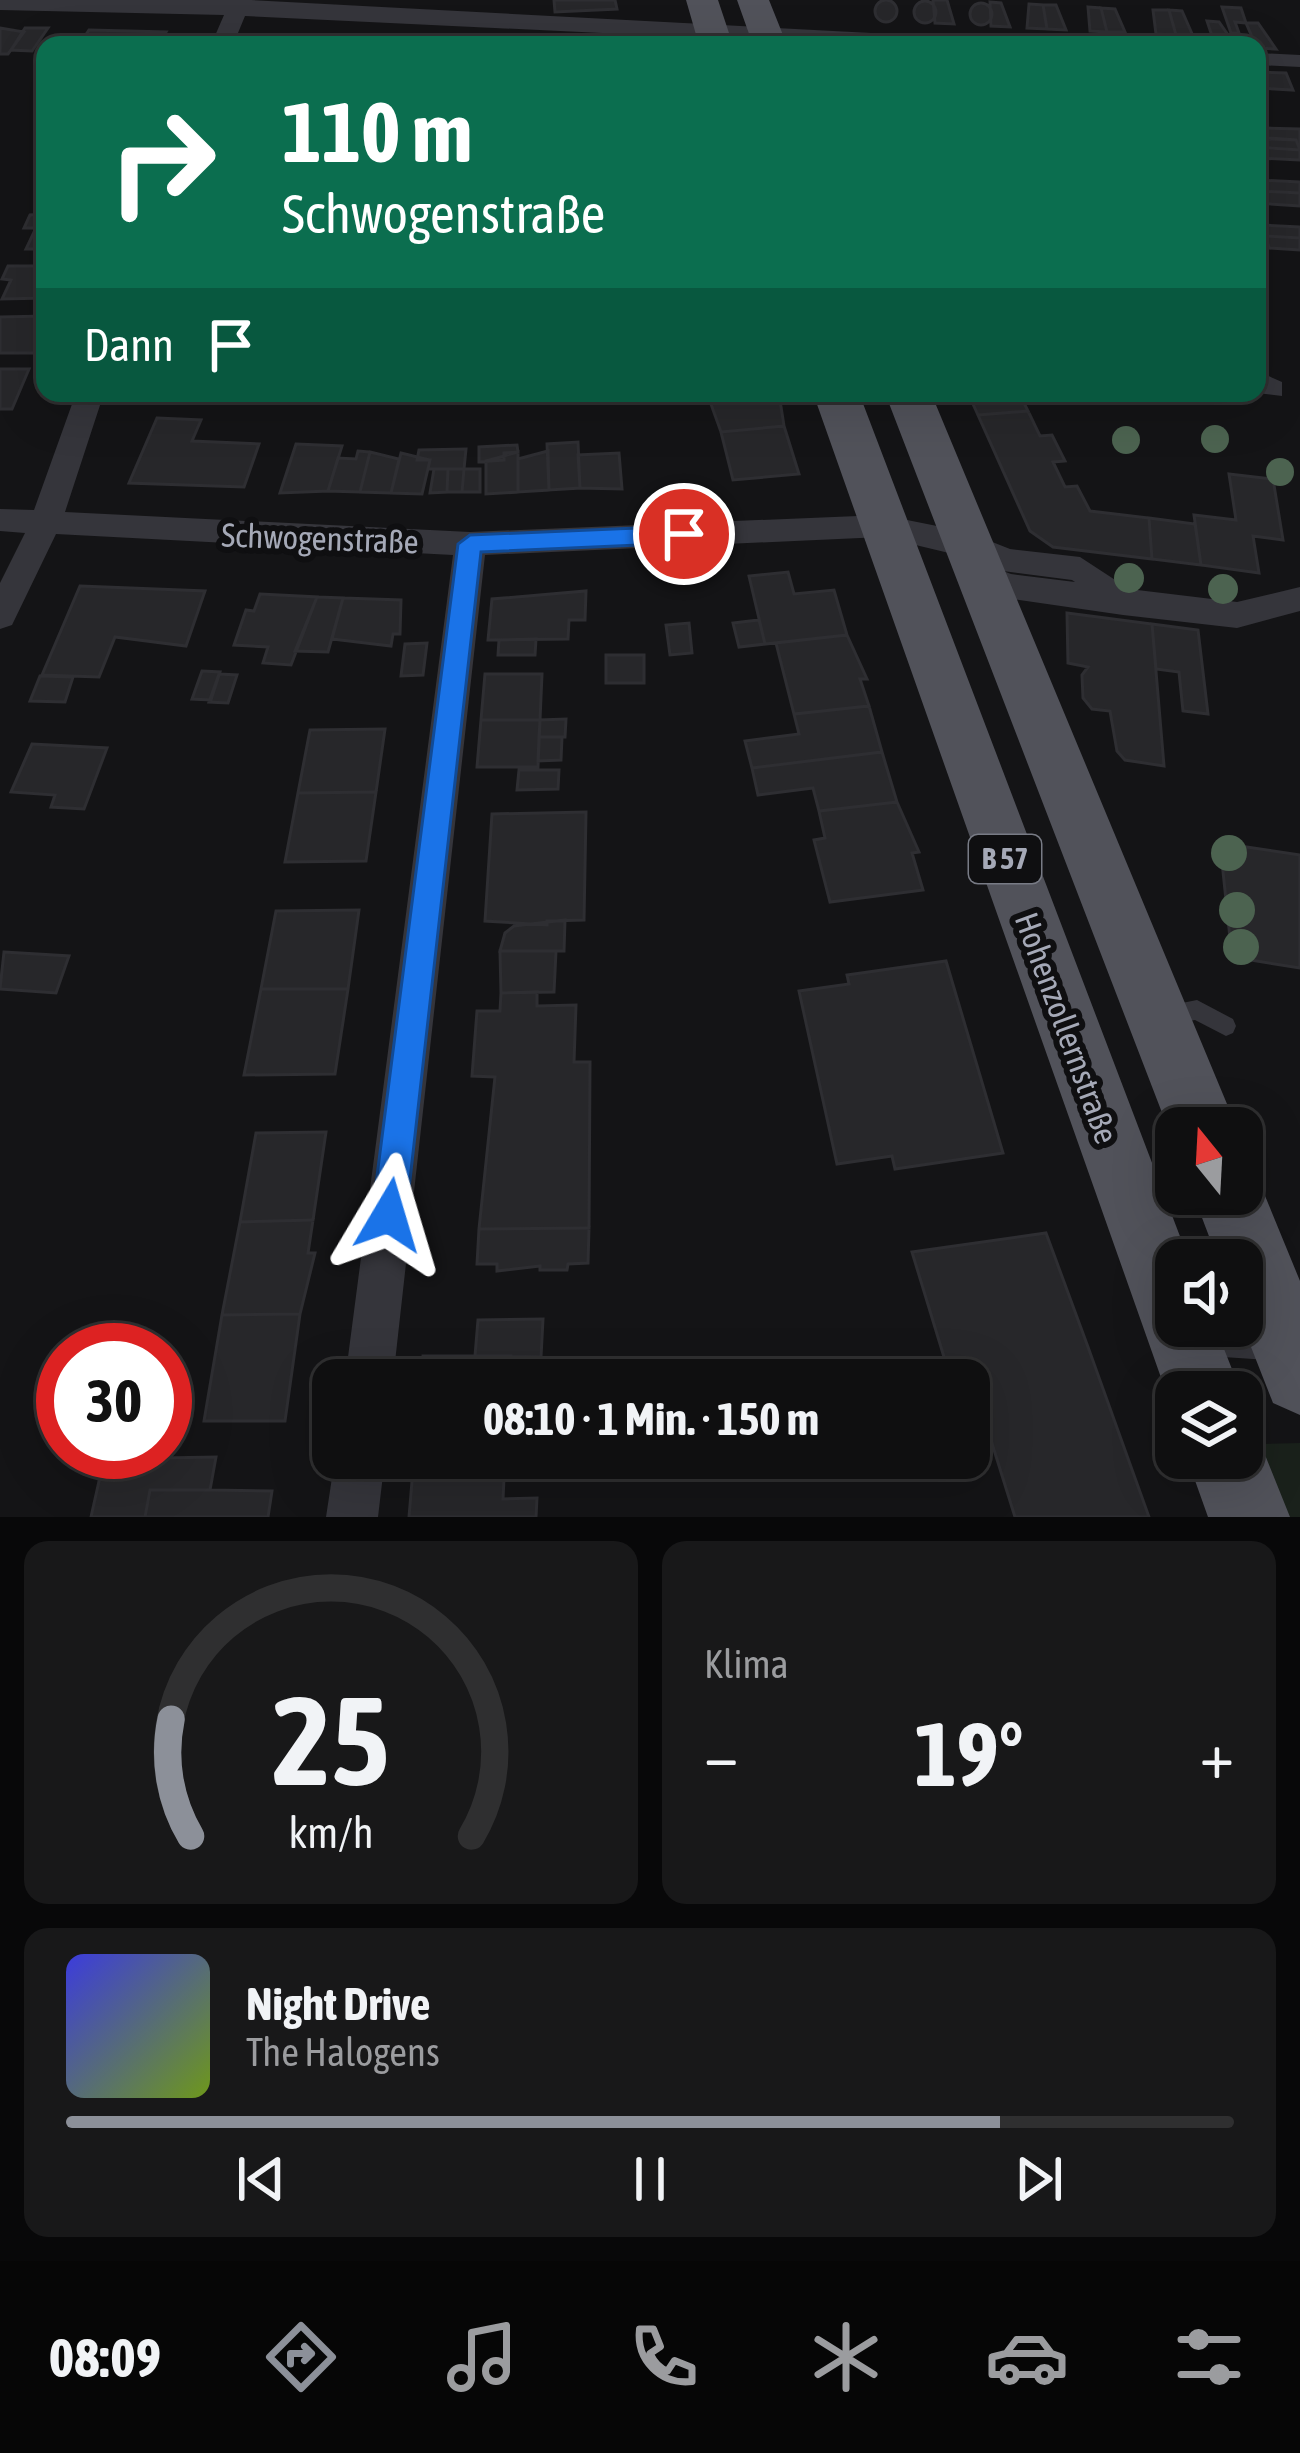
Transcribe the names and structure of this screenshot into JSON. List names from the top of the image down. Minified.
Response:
{"streets":{"main road":["B 57","Hohenzollernstraße"],"street":["Schwogenstraße"]},"crossings":[["Schwogenstraße","B 57"],["Schwogenstraße","Hohenzollernstraße"]],"north":"top","page":{"turn":["110 m","Schwogenstraße"],"then":"Dann","limit":"30","trip":"08:10 · 1 Min. · 150 m","tile":"Klima","heat":["−","19°","+"],"song":["Night Drive","The Halogens"],"tabs":"08:09","gauge":["25","km/h"]}}
